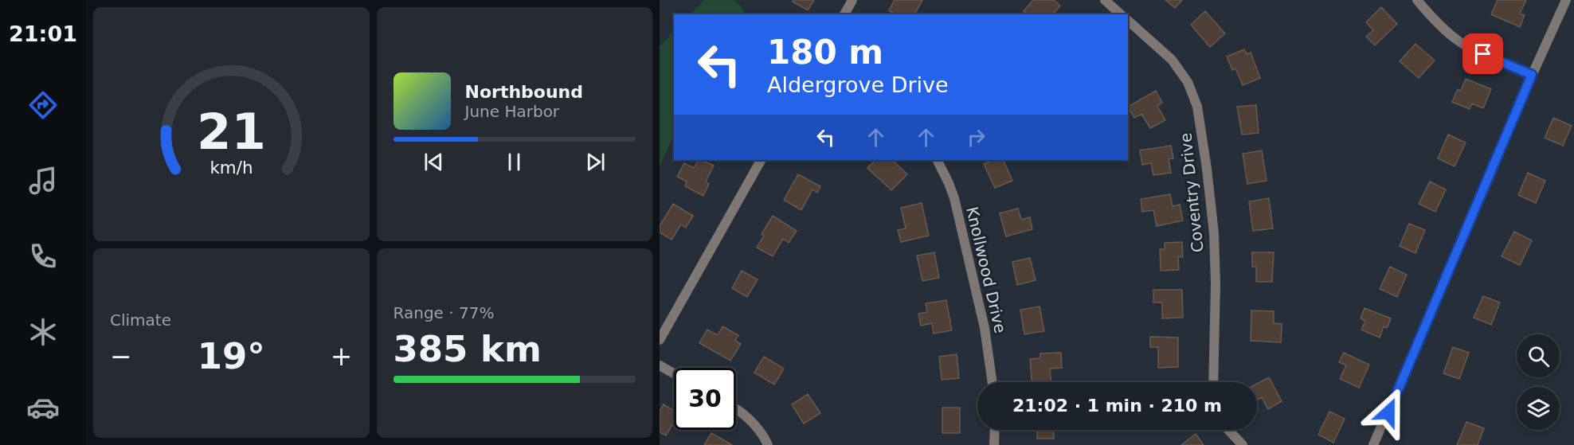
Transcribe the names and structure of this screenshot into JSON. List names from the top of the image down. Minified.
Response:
{"streets":{"street":["Coventry Drive","Knollwood Drive"]},"page":{"tabs":"21:01","turn":["180 m","Aldergrove Drive"],"song":["Northbound","June Harbor"],"tile":["Climate",["Range · 77%","385 km"]],"heat":["−","19°","+"],"limit":"30","trip":"21:02 · 1 min · 210 m","gauge":["21","km/h"]}}
